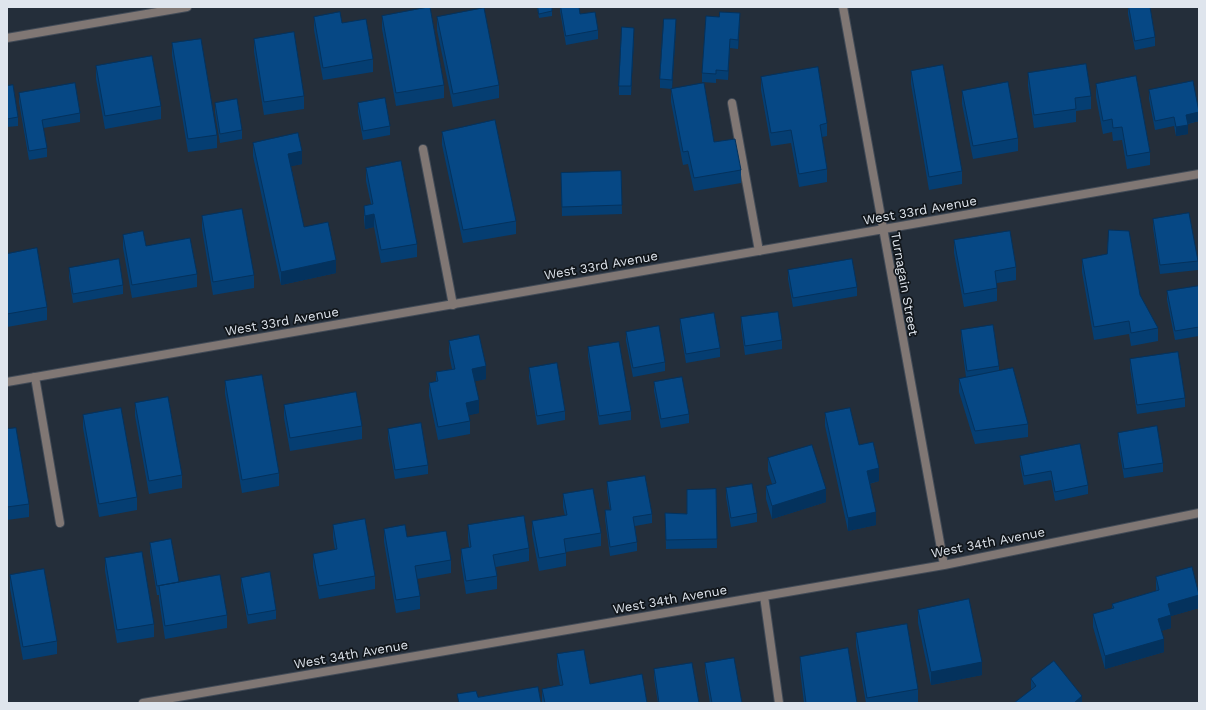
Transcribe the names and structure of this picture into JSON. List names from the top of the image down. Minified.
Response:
{"streets":{"street":["West 33rd Avenue","Turnagain Street","West 34th Avenue"]},"crossings":[["West 33rd Avenue","Turnagain Street"],["Turnagain Street","West 34th Avenue"]]}
